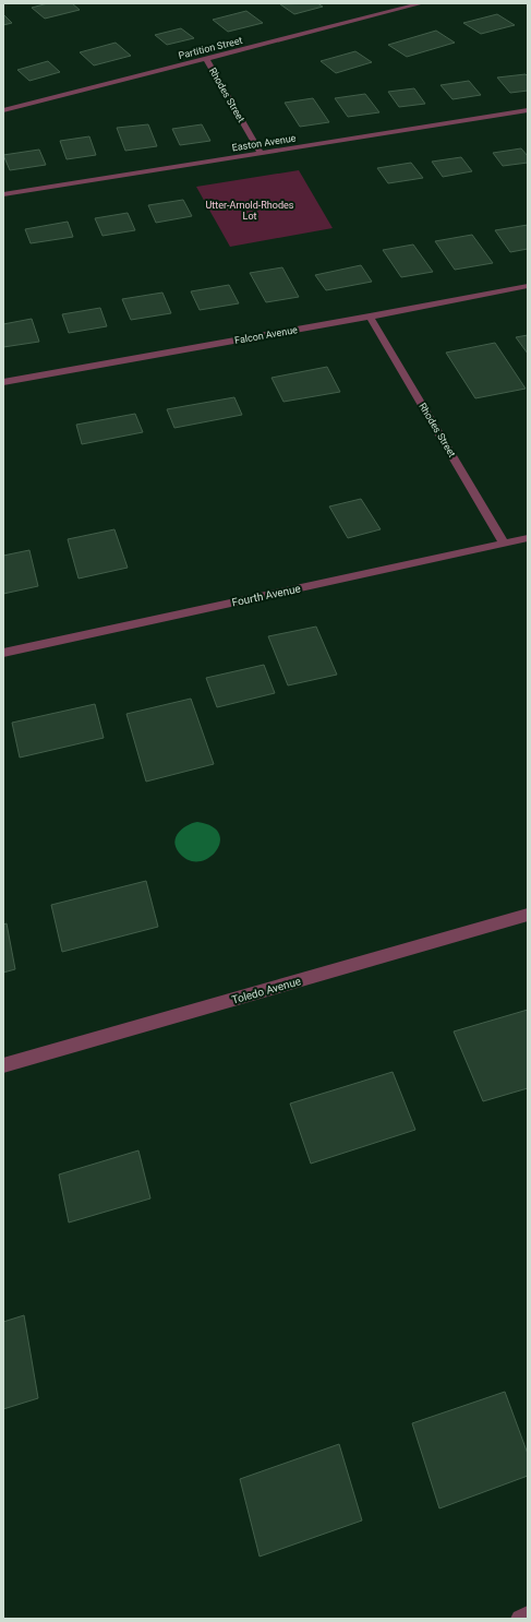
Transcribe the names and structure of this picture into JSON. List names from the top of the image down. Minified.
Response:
{"streets":{"street":["Partition Street","Rhodes Street","Easton Avenue","Falcon Avenue","Fourth Avenue","Toledo Avenue"]},"crossings":[["Partition Street","Rhodes Street"],["Rhodes Street","Easton Avenue"],["Rhodes Street","Falcon Avenue"],["Rhodes Street","Fourth Avenue"]],"parks":["Utter-Arnold-Rhodes Lot"]}
